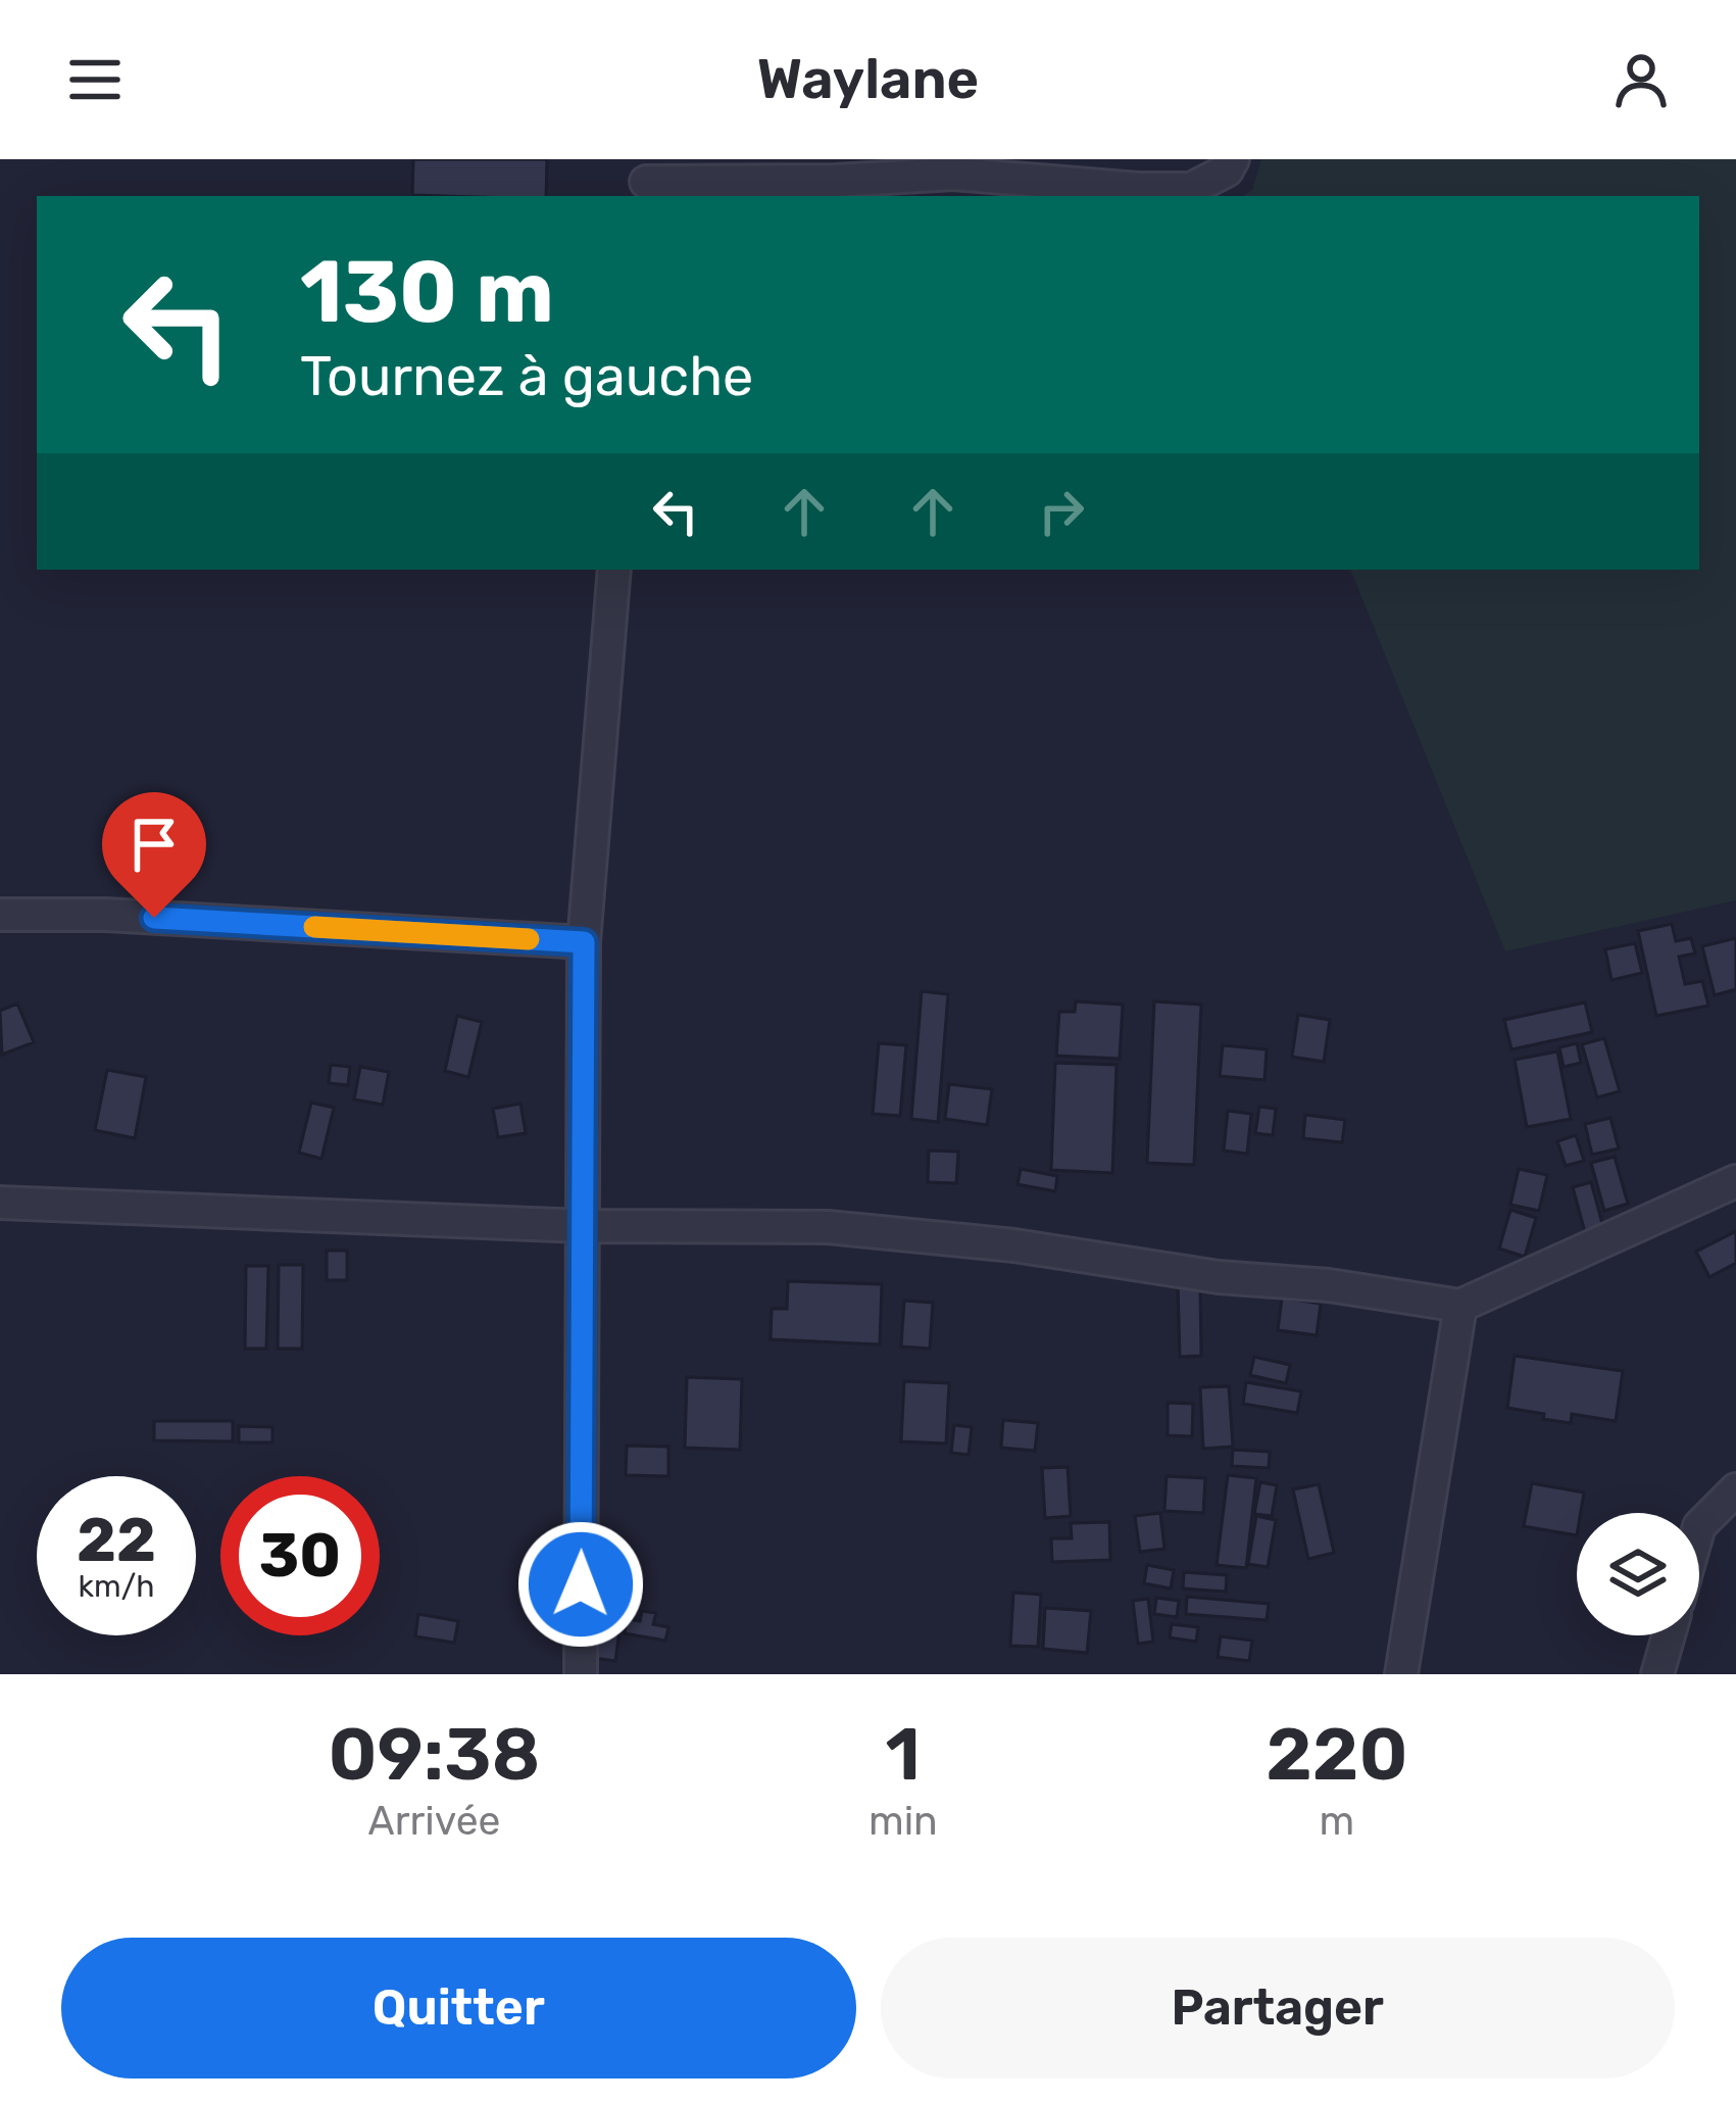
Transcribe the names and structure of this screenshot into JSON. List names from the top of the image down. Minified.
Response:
{"page":{"header":"Waylane","turn":["130 m","Tournez à gauche"],"speed":"22 km/h","limit":"30","eta":["09:38","Arrivée","1","min","220","m"],"buttons":["Quitter","Partager"]}}
